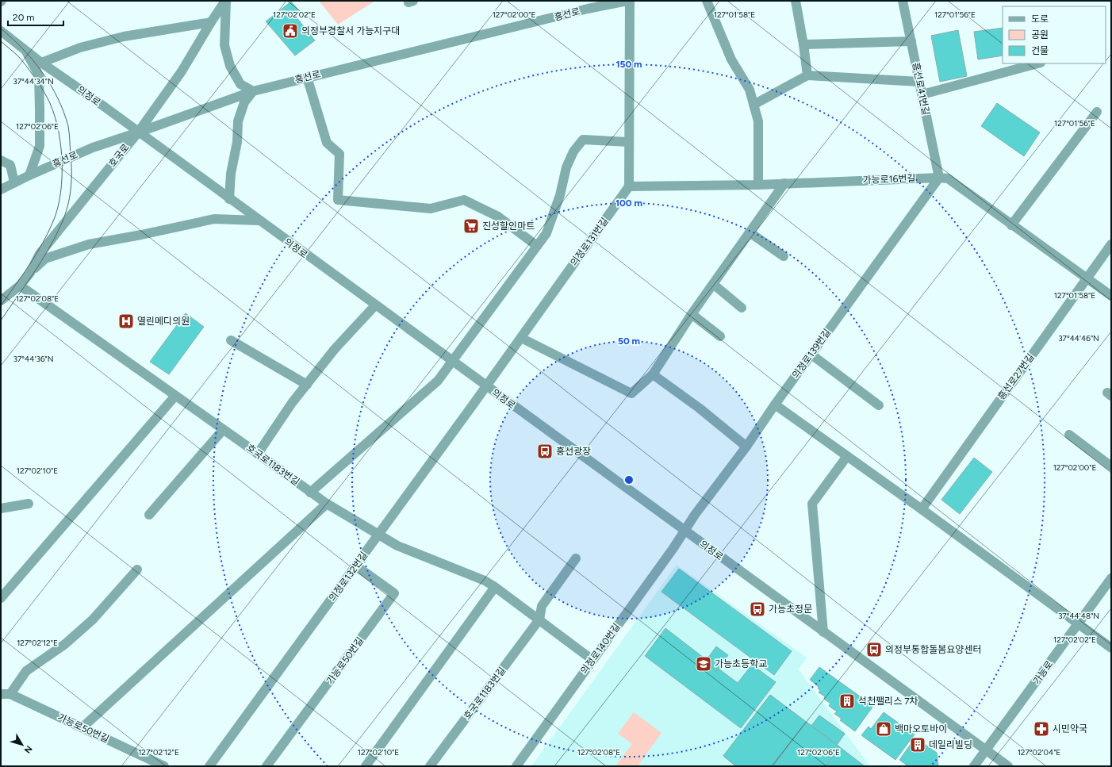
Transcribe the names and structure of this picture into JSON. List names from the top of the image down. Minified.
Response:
{"streets":{"street":["흥선로","흥선로41번길","의정로","호국로","가능로16번길","의정로131번길","의정로139번길","흥선로27번길","호국로1183번길","의정로132번길","의정로140번길","가능로50번길","가능로"]},"crossings":[["흥선로","의정로"],["흥선로","호국로"],["흥선로41번길","가능로16번길"],["흥선로41번길","의정로139번길"],["의정로","호국로"],["의정로","의정로131번길"],["의정로","의정로139번길"],["의정로","의정로132번길"],["의정로","의정로140번길"],["의정로","가능로"],["호국로","호국로1183번길"],["가능로16번길","의정로131번길"],["가능로16번길","의정로139번길"],["가능로16번길","흥선로27번길"],["의정로131번길","의정로132번길"],["의정로139번길","의정로140번길"],["호국로1183번길","의정로132번길"],["호국로1183번길","의정로140번길"],["의정로132번길","가능로50번길"]],"places":{"public building":["의정부경찰서 가능지구대"],"supermarket":["진성할인마트"],"hospital":["열린메디의원"],"bus stop":["흥선광장","가능초정문","의정부통합돌봄요양센터"],"school or university":["가능초등학교"],"building":["석천팰리스 7차","데일리빌딩"],"shop":["백마오토바이"],"pharmacy":["시민약국"]},"legend":["도로","공원","건물"],"scale_bar":"20 m","north":"bottom right","coordinates":["127°02'02\"E","127°02'00\"E","127°01'58\"E","127°01'56\"E","37°44'34\"N","127°02'06\"E","127°02'08\"E","37°44'46\"N","37°44'36\"N","127°02'10\"E","37°44'48\"N","127°02'12\"E","127°02'04\"E"],"rings":["150 m","100 m","50 m"]}
